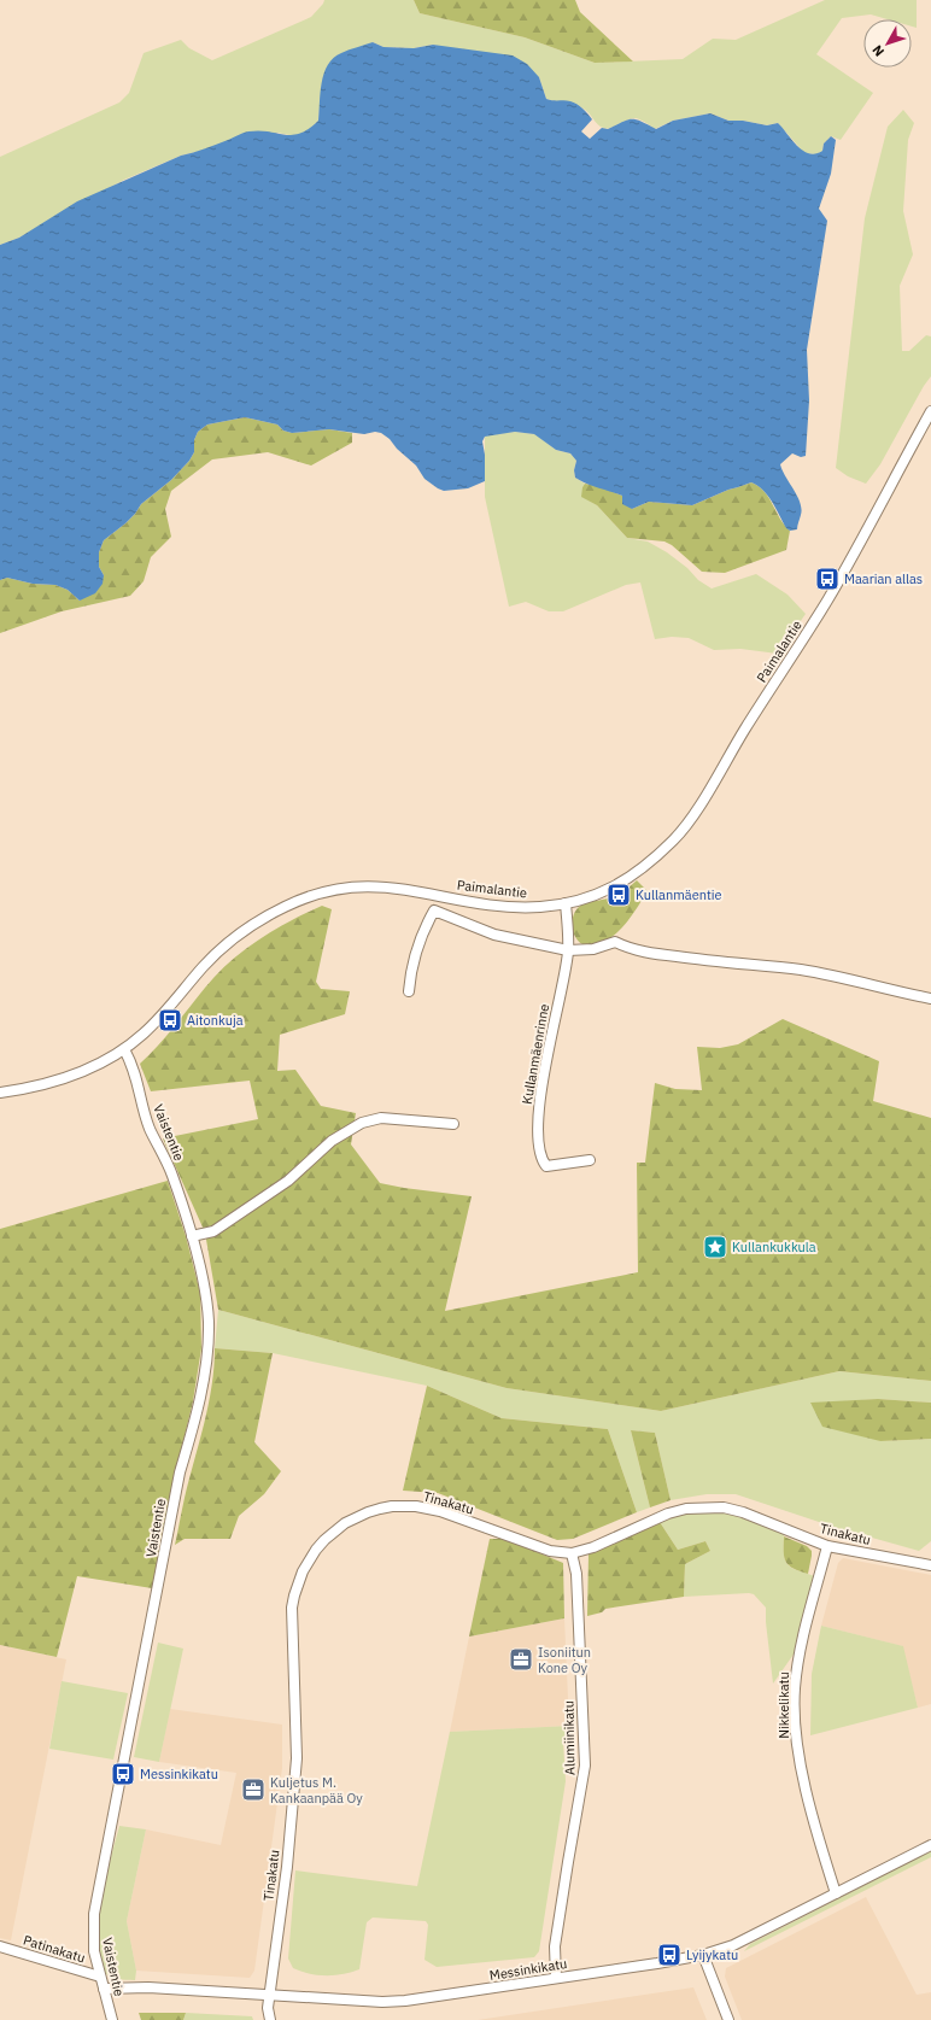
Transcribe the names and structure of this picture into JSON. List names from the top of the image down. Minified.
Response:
{"streets":{"street":["Paimalantie","Kullanmäenrinne","Vaistentie","Tinakatu","Nikkelikatu","Alumiinikatu","Patinakatu","Messinkikatu"]},"crossings":[["Paimalantie","Kullanmäenrinne"],["Paimalantie","Vaistentie"],["Vaistentie","Patinakatu"],["Vaistentie","Messinkikatu"],["Tinakatu","Nikkelikatu"],["Tinakatu","Alumiinikatu"],["Tinakatu","Messinkikatu"],["Nikkelikatu","Messinkikatu"],["Alumiinikatu","Messinkikatu"]],"places":{"bus stop":["Maarian allas","Kullanmäentie","Aitonkuja","Messinkikatu","Lyijykatu"],"place":["Kullankukkula"],"office":["Isoniitun Kone Oy","Kuljetus M. Kankaanpää Oy"]},"north":"bottom left"}
